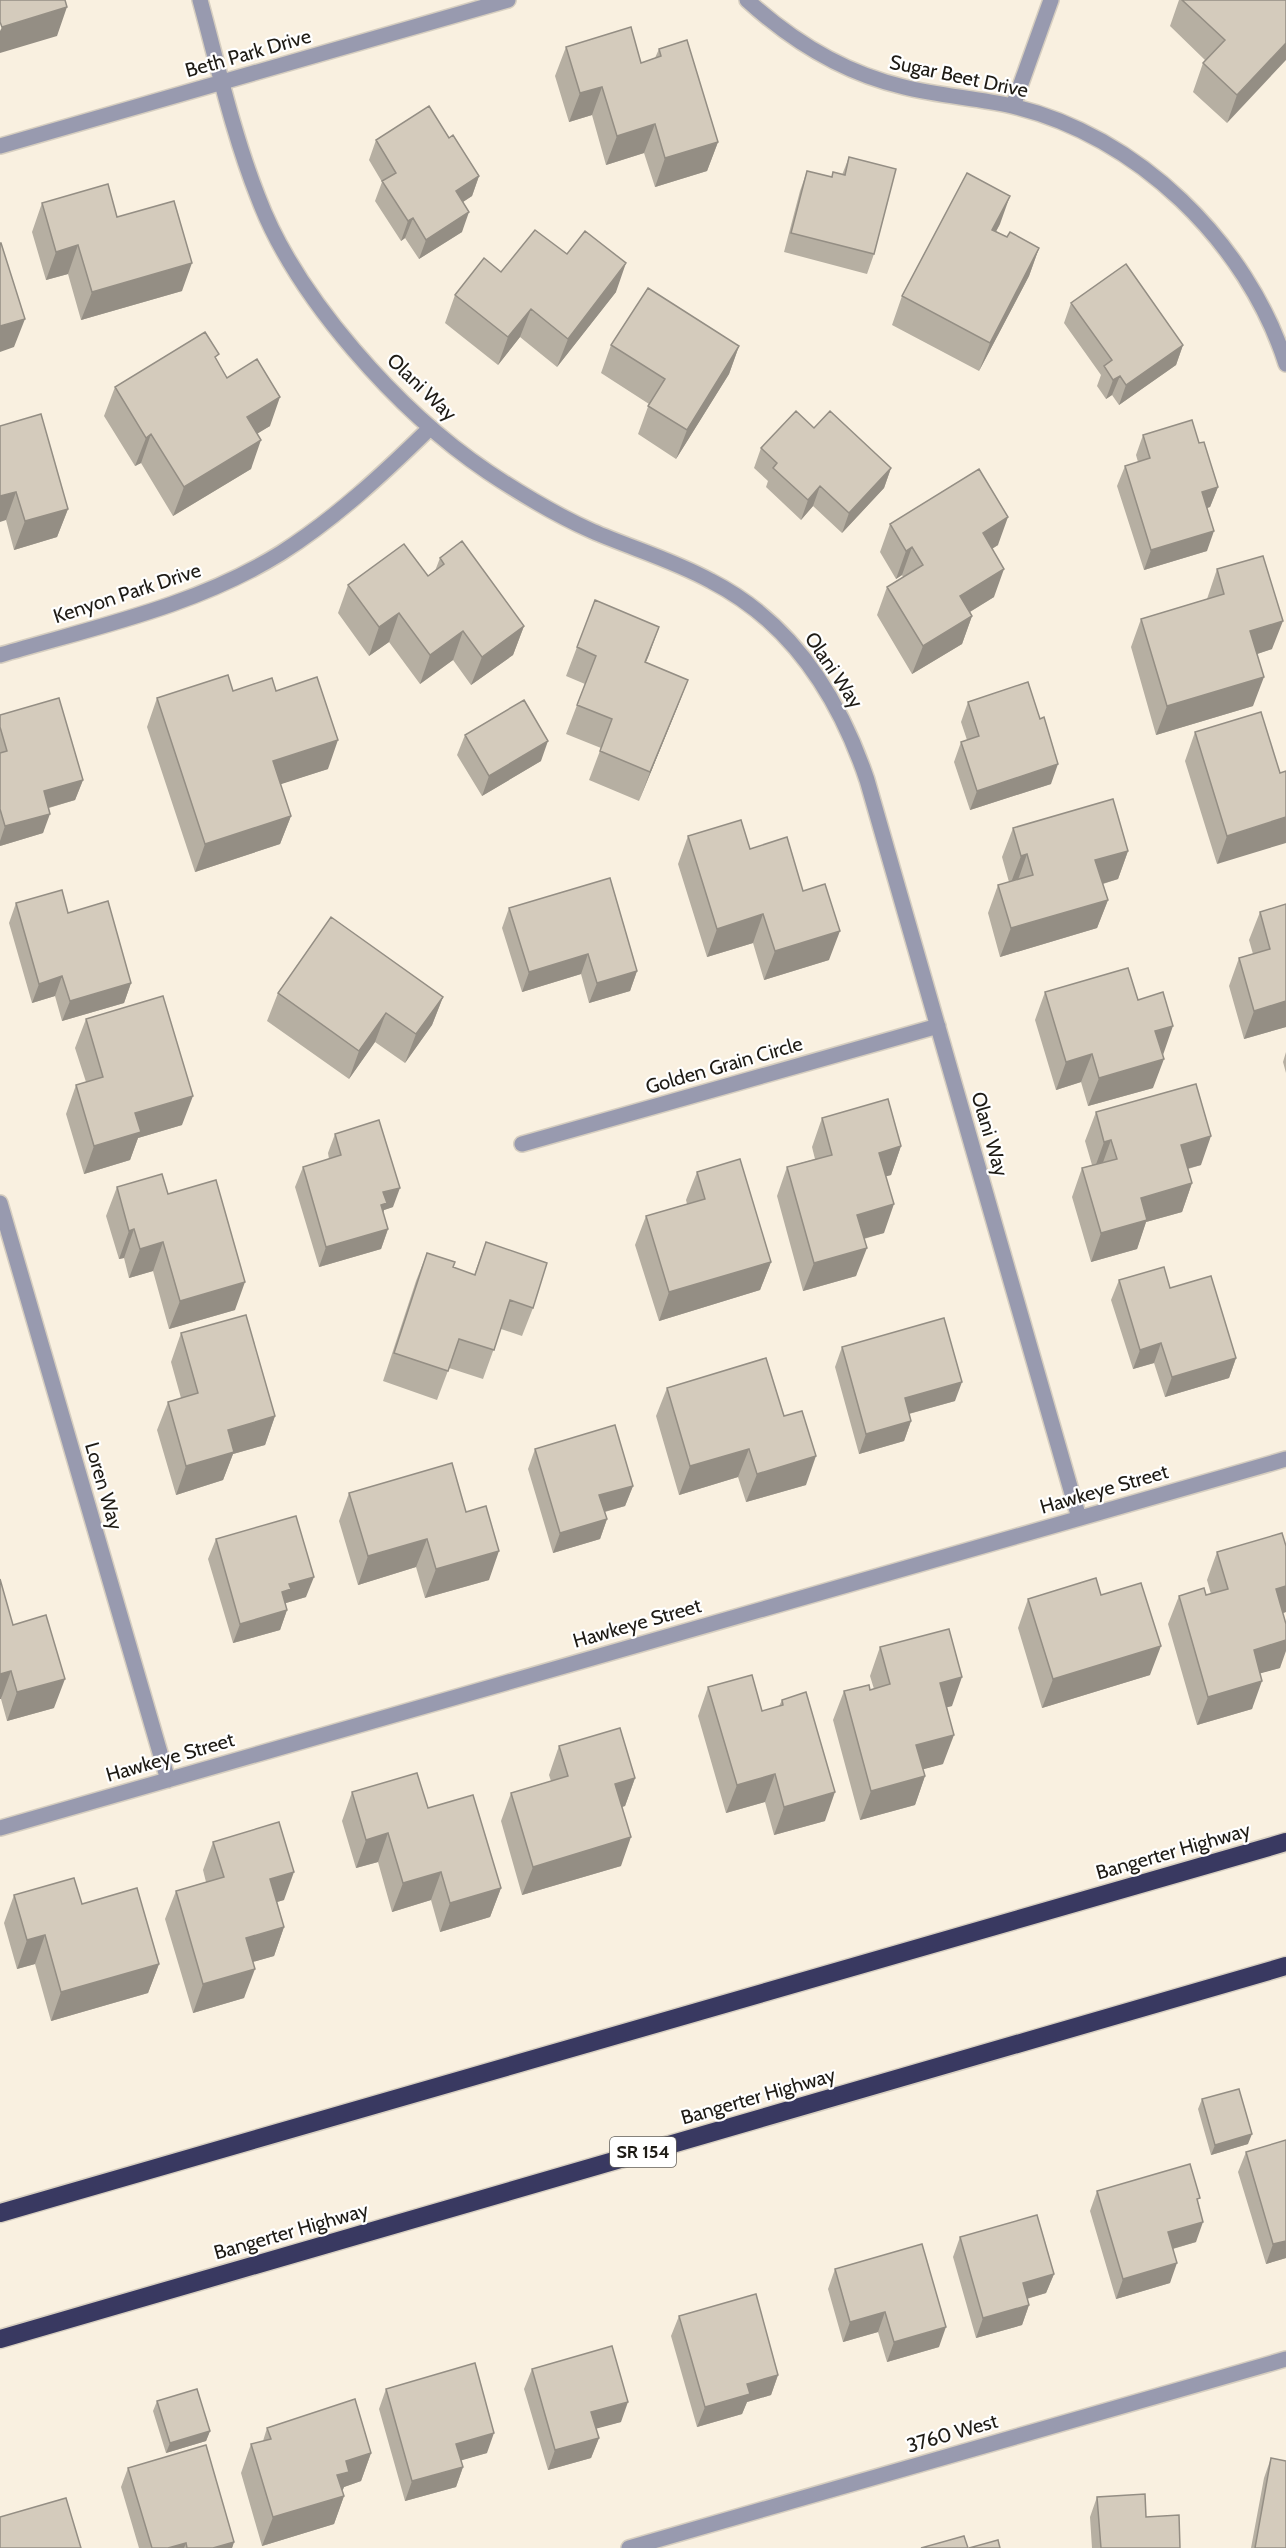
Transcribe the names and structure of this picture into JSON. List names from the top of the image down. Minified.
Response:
{"streets":{"highway":["Bangerter Highway","SR 154"],"street":["Beth Park Drive","Sugar Beet Drive","Olani Way","Kenyon Park Drive","Golden Grain Circle","Loren Way","Hawkeye Street","3760 West"]},"crossings":[["Beth Park Drive","Olani Way"],["Olani Way","Kenyon Park Drive"],["Olani Way","Golden Grain Circle"],["Olani Way","Hawkeye Street"],["Loren Way","Hawkeye Street"]]}
